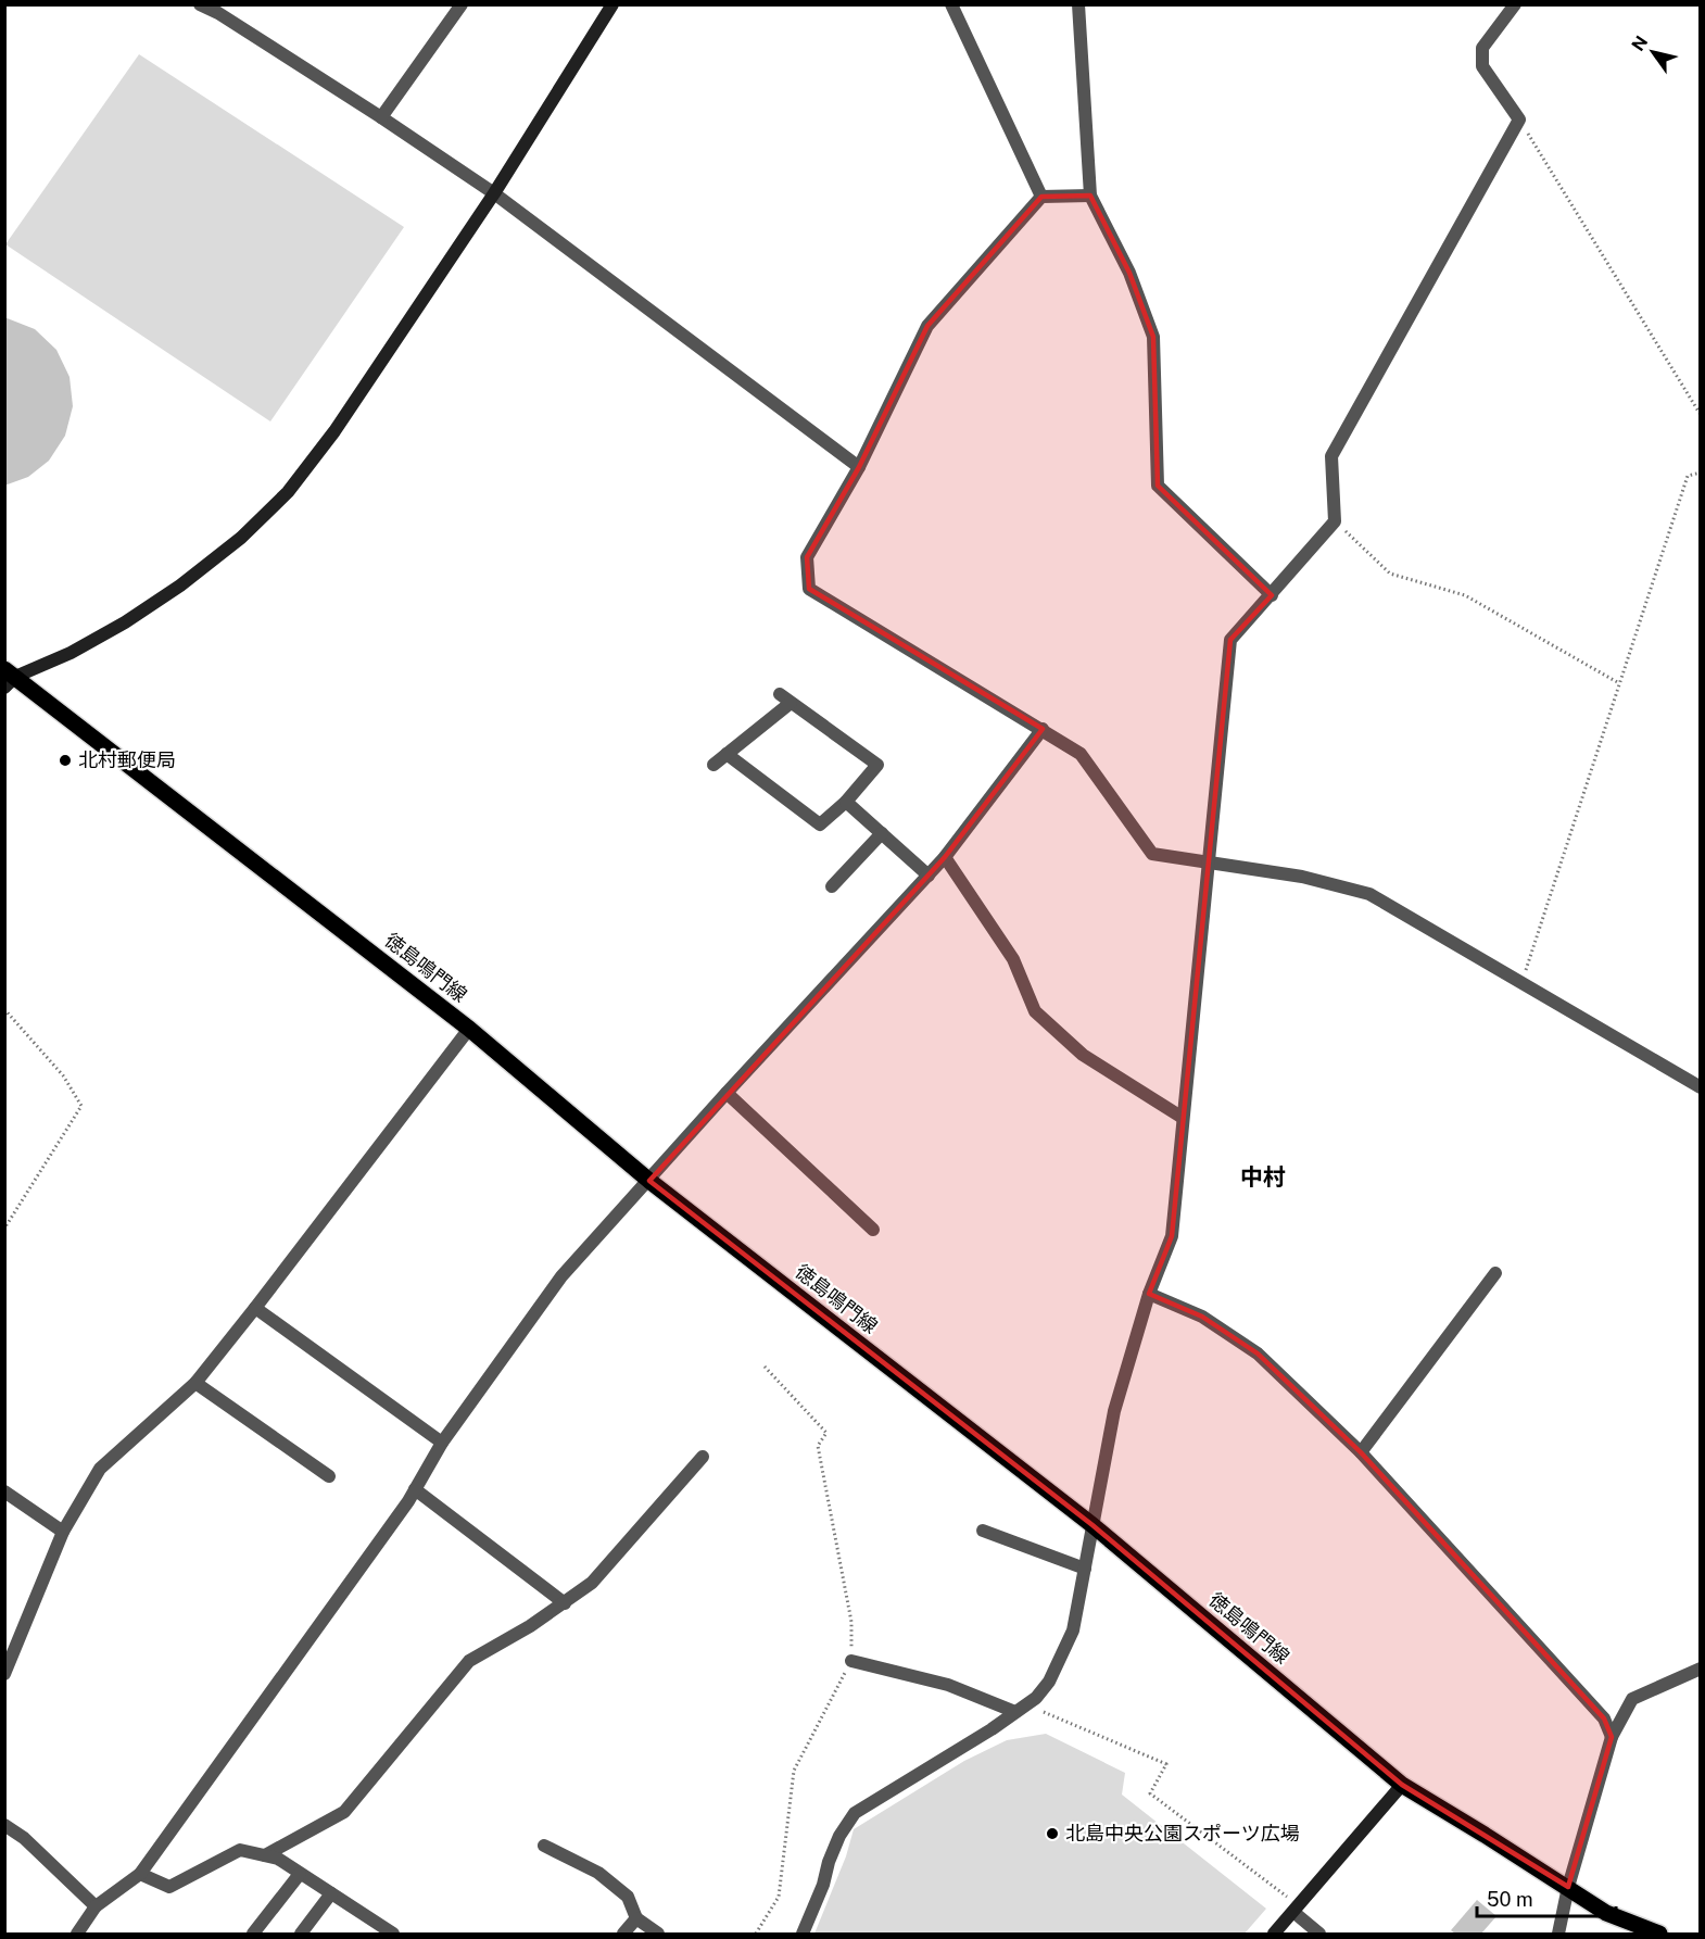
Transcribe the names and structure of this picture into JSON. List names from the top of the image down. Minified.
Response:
{"streets":{"main road":["徳島鳴門線"]},"districts":["中村"],"places":["北村郵便局","北島中央公園スポーツ広場"],"scale_bar":"50 m","north":"top left"}
